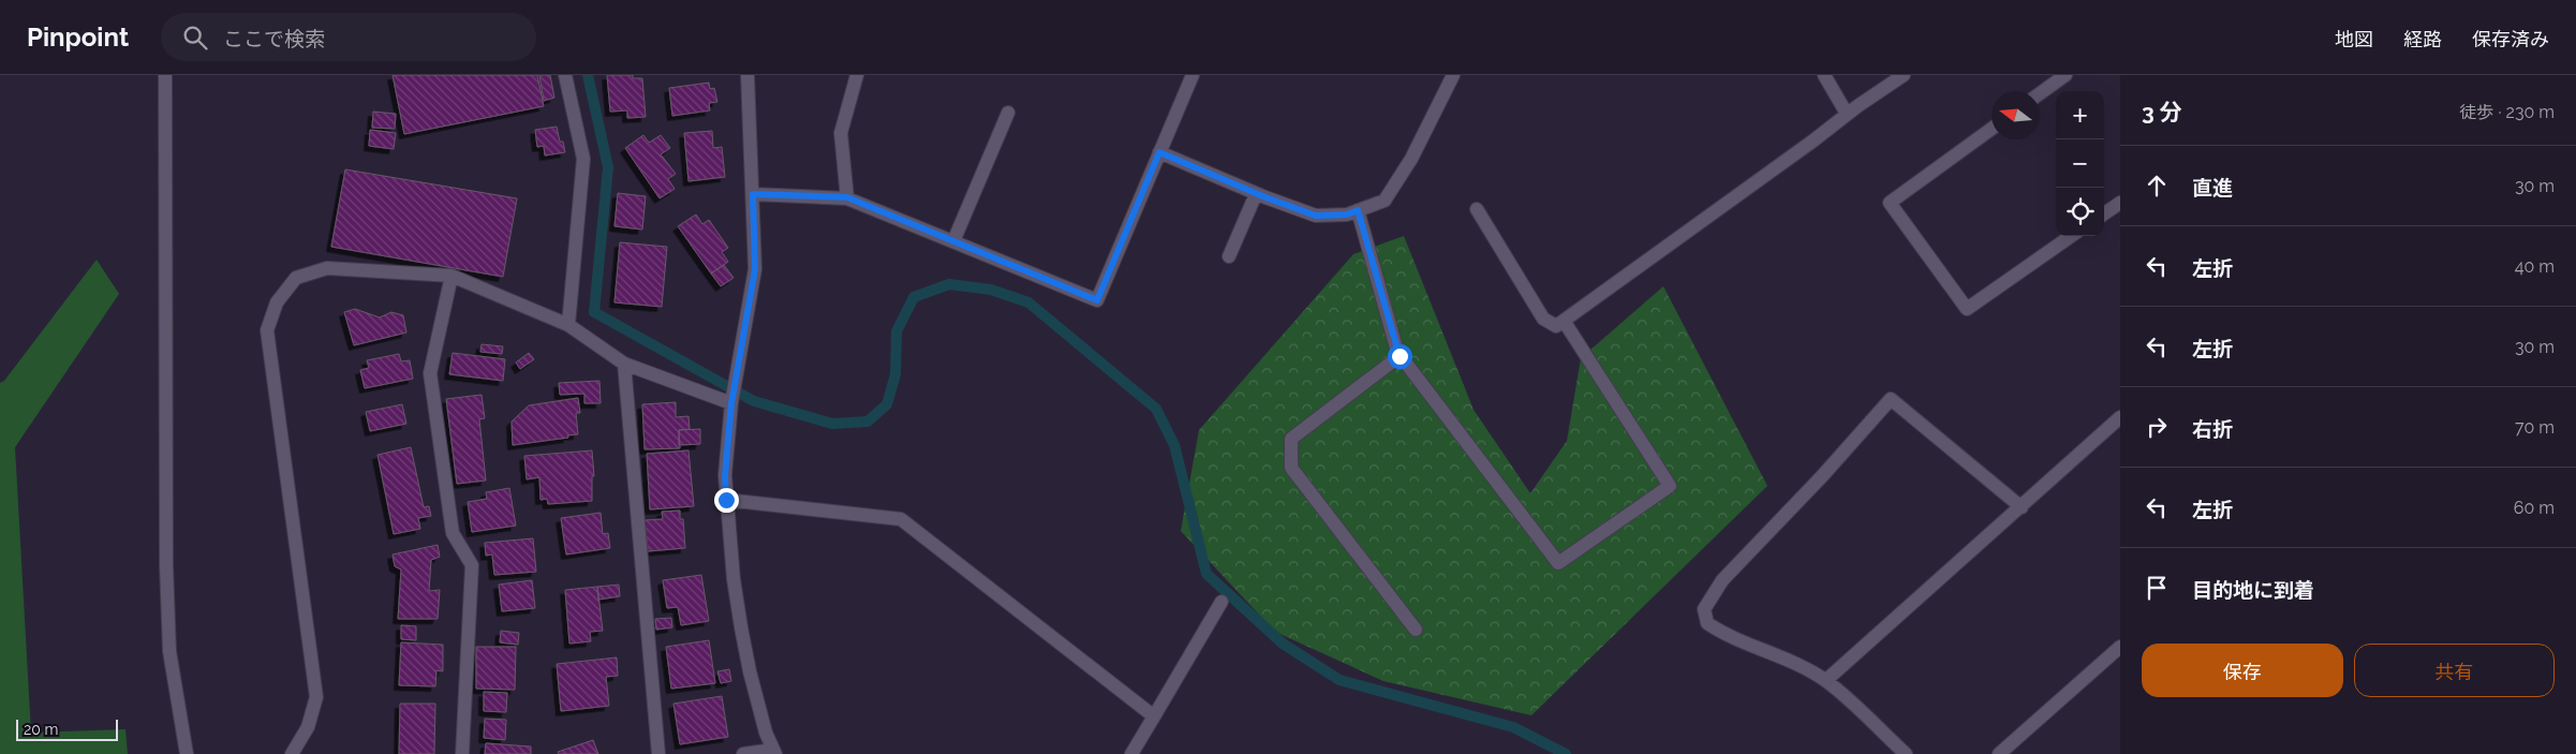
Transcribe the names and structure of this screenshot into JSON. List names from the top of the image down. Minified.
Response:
{"scale_bar":"20 m","north":"left","page":{"header":"Pinpoint","search":"ここで検索","nav":["地図","経路","保存済み"],"heading":["3 分","徒歩 · 230 m"],"map_buttons":["+","−"],"list":[["直進","30 m"],["左折","40 m"],["左折","30 m"],["右折","70 m"],["左折","60 m"],"目的地に到着"],"buttons":["保存","共有"],"scale":"20 m"}}
